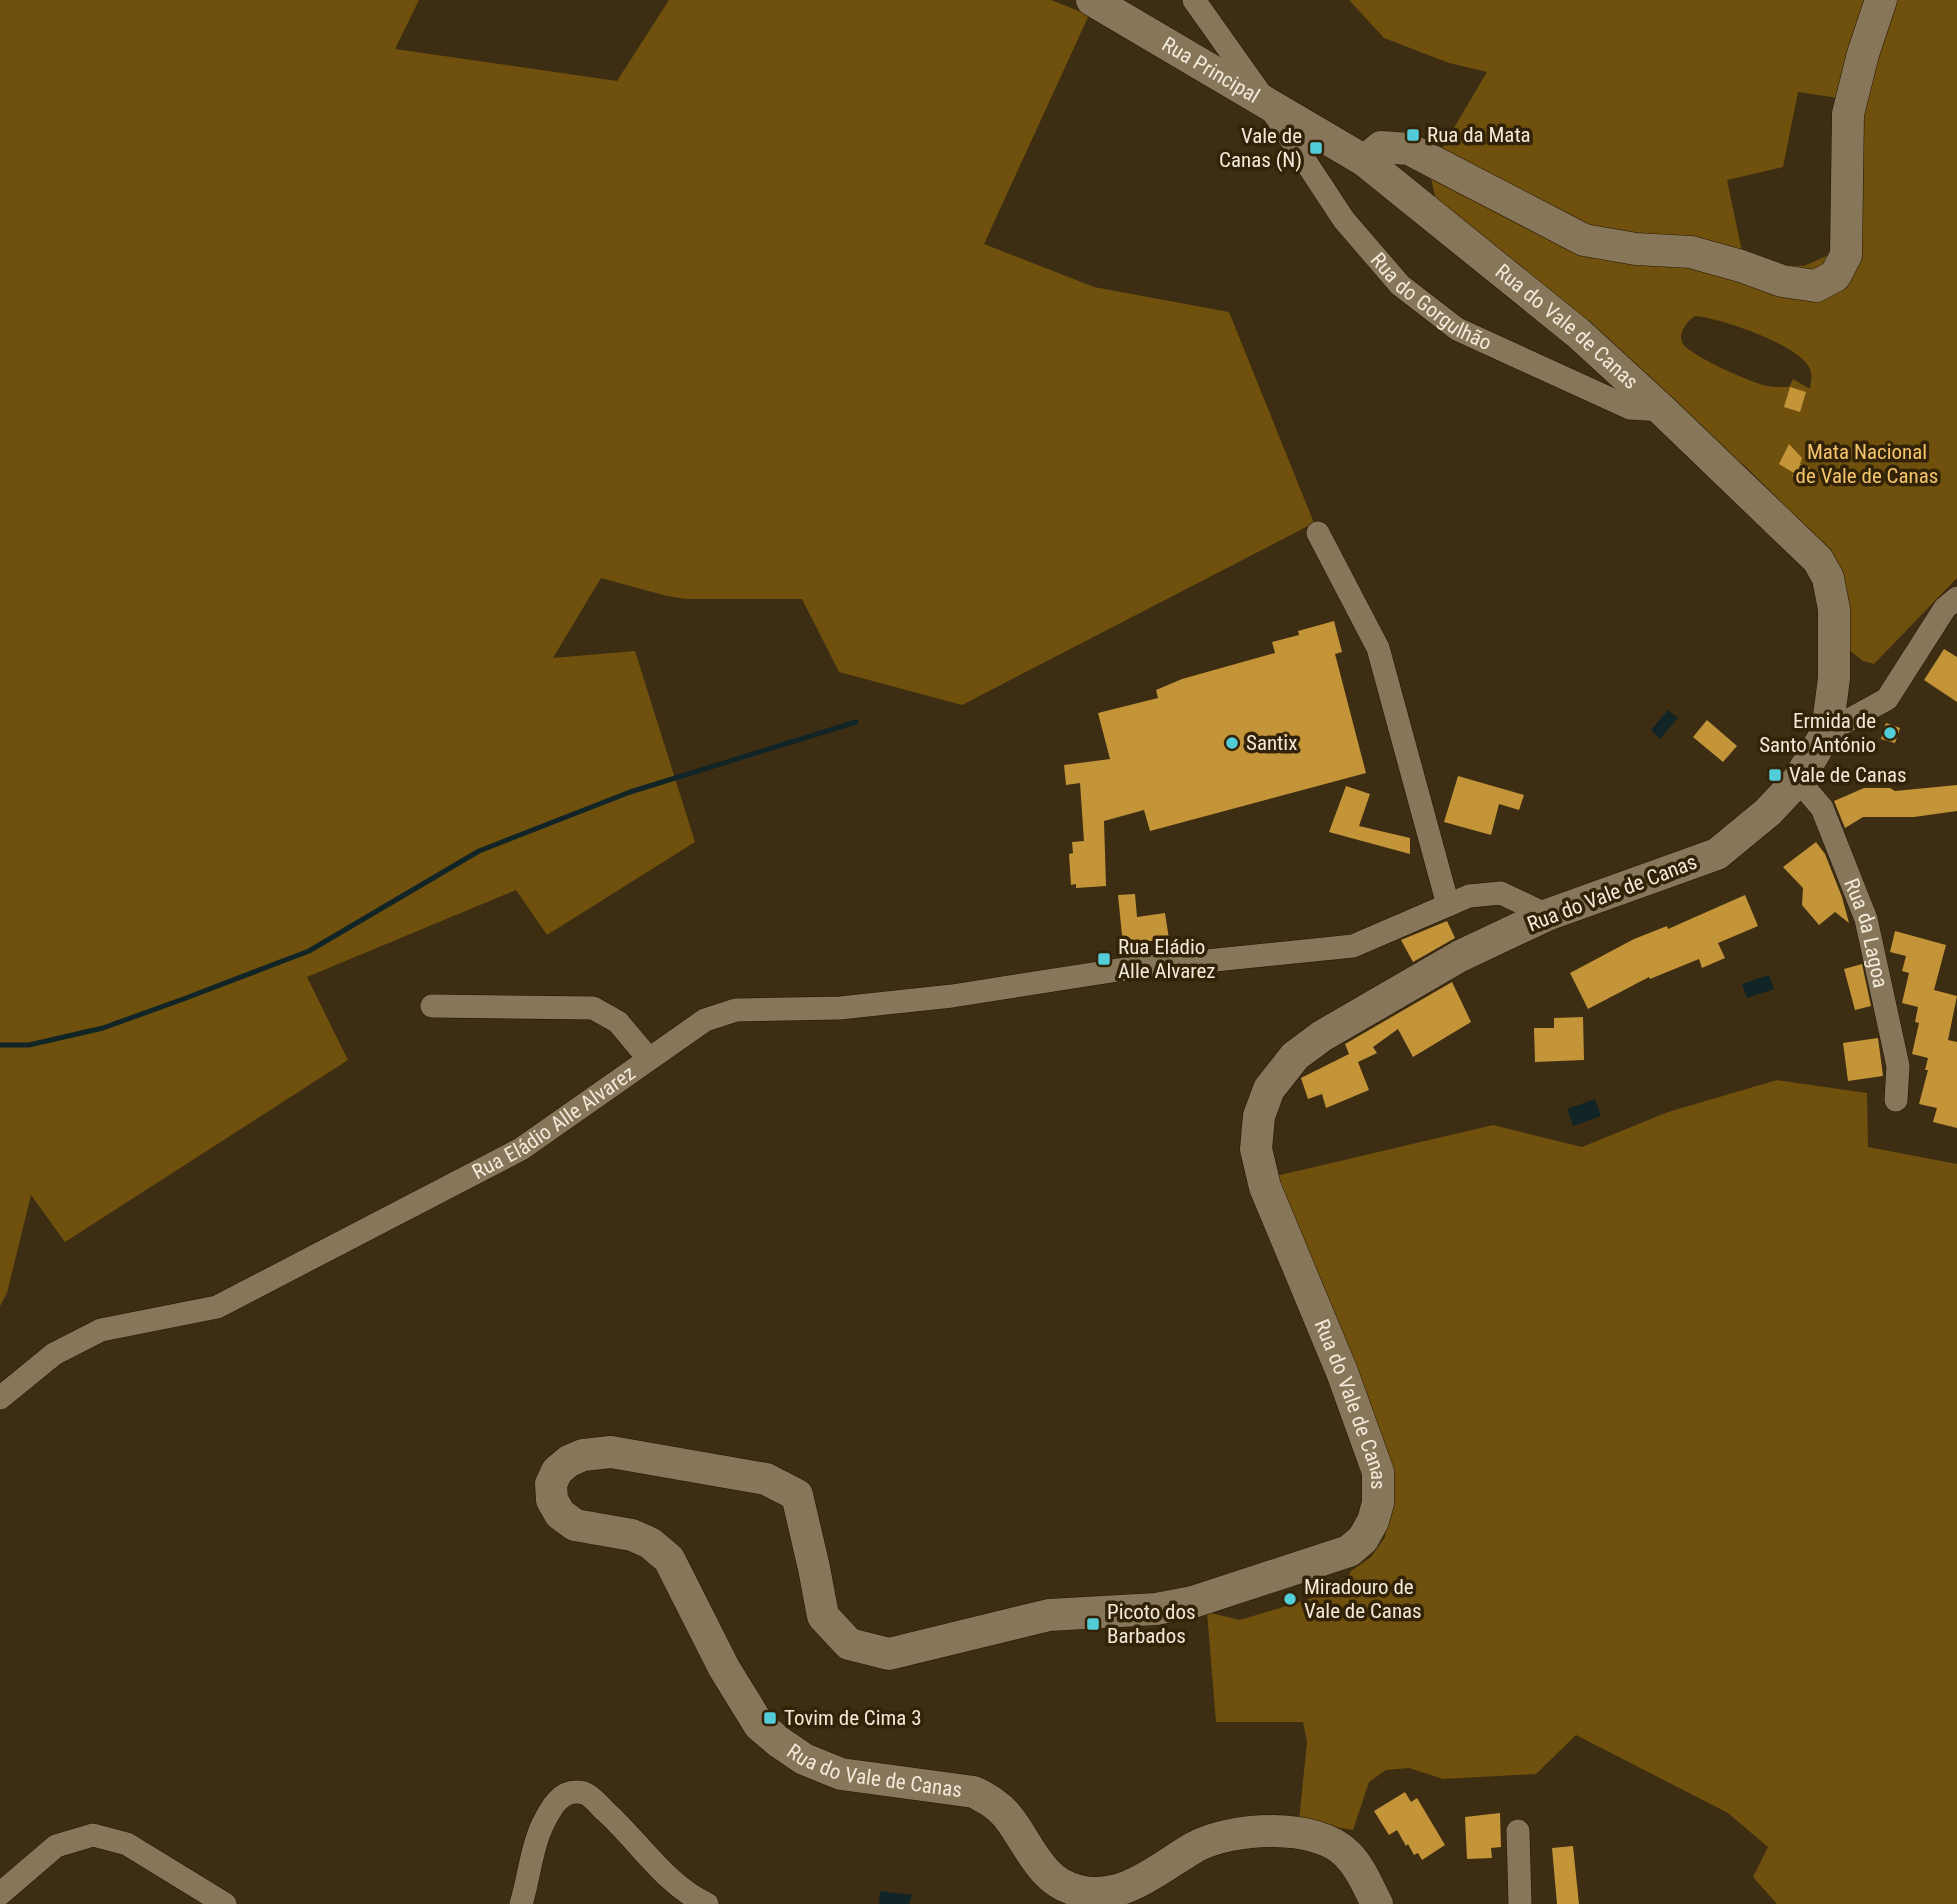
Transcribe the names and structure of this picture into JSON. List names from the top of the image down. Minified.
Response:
{"streets":{"street":["Rua Principal","Rua do Gorgulhão","Rua do Vale de Canas","Rua da Lagoa","Rua Eládio Alle Alvarez"]},"crossings":[["Rua Principal","Rua do Gorgulhão"],["Rua Principal","Rua do Vale de Canas"],["Rua do Gorgulhão","Rua do Vale de Canas"],["Rua do Vale de Canas","Rua da Lagoa"],["Rua do Vale de Canas","Rua Eládio Alle Alvarez"]],"parks":["Mata Nacional de Vale de Canas"],"places":{"transit":["Rua da Mata","Vale de Canas (N)","Vale de Canas","Rua Eládio Alle Alvarez","Picoto dos Barbados","Tovim de Cima 3"],"other":["Ermida de Santo António","Santix","Miradouro de Vale de Canas"]}}
